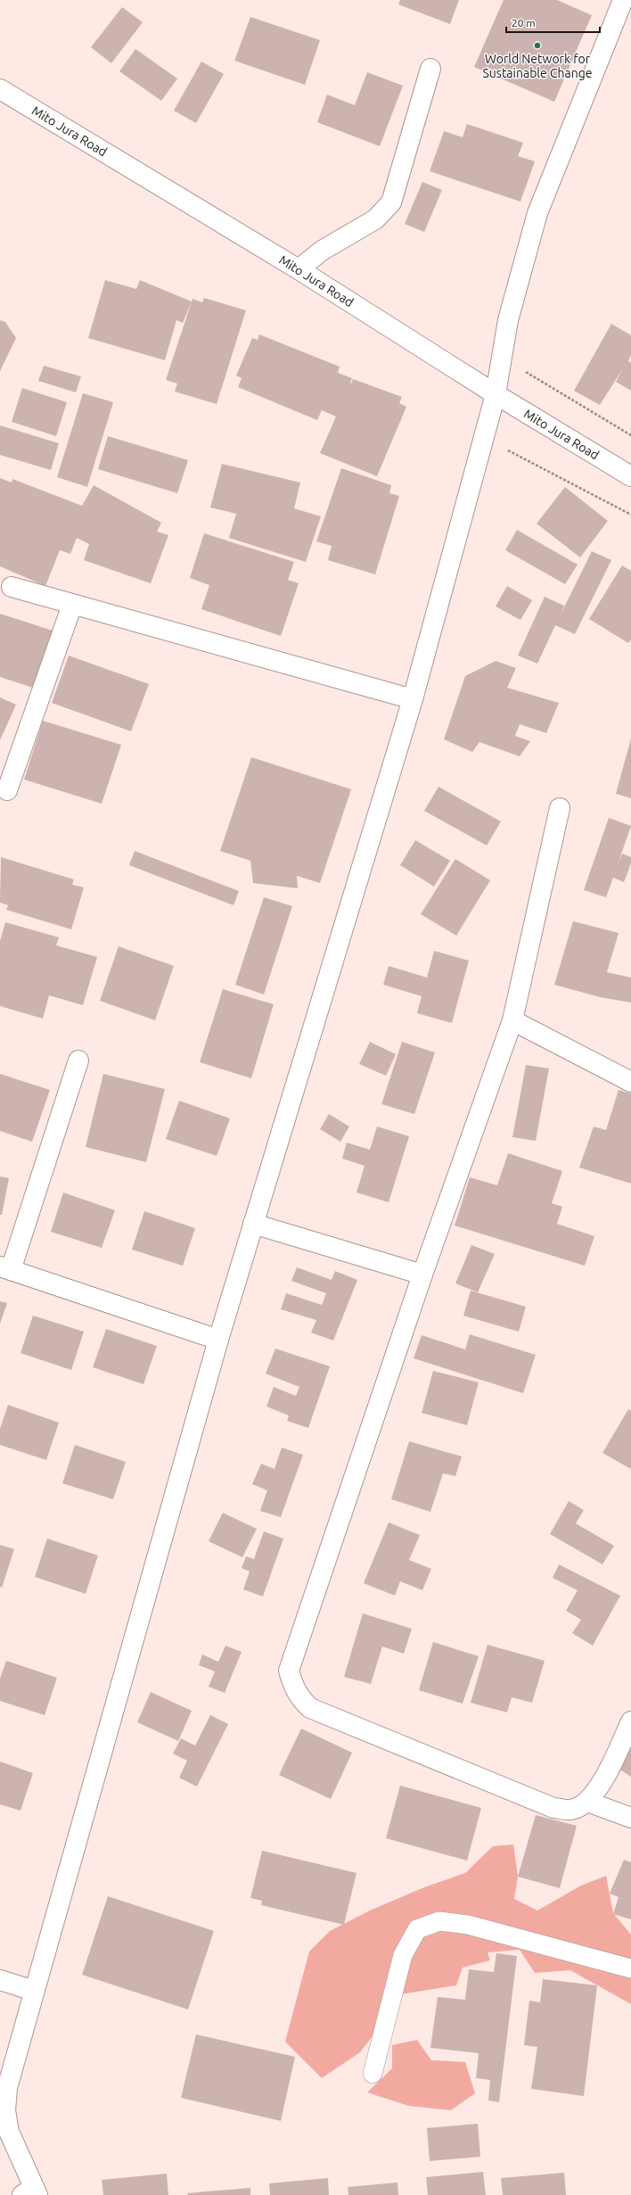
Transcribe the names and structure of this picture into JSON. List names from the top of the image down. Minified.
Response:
{"streets":{"street":["Mito Jura Road"]},"places":["World Network for Sustainable Change"],"scale_bar":"20 m"}
